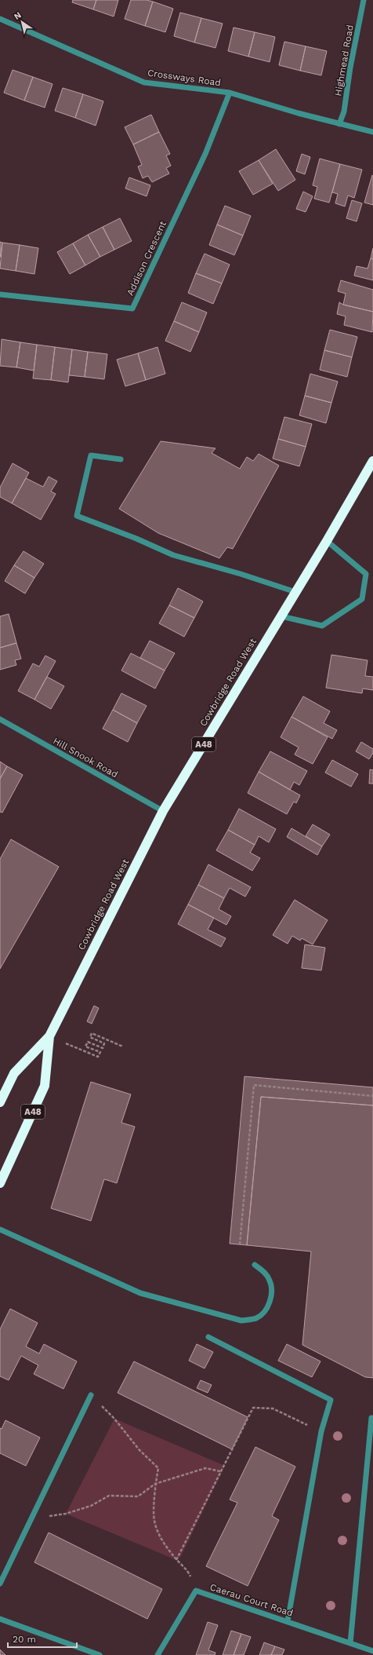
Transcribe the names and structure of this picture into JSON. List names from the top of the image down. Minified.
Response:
{"streets":{"highway":["Cowbridge Road West","A48"],"street":["Highmead Road","Crossways Road","Addison Crescent","Hill Snook Road","Caerau Court Road"]},"crossings":[["Highmead Road","Crossways Road"],["Crossways Road","Addison Crescent"],["Cowbridge Road West","Hill Snook Road"]],"scale_bar":"20 m","north":"top left"}
